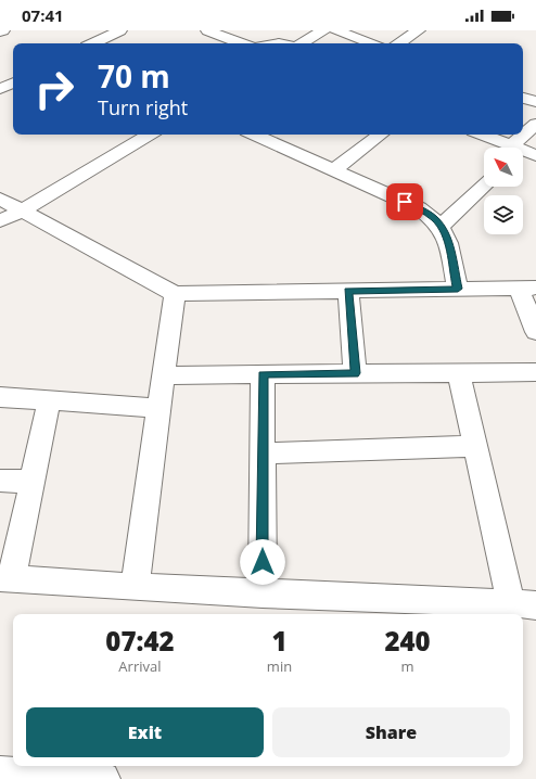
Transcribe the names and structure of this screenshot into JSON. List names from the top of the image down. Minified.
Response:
{"north":"top left","page":{"status":"07:41","turn":["70 m","Turn right"],"eta":["07:42","Arrival","1","min","240","m"],"buttons":["Exit","Share"]}}
